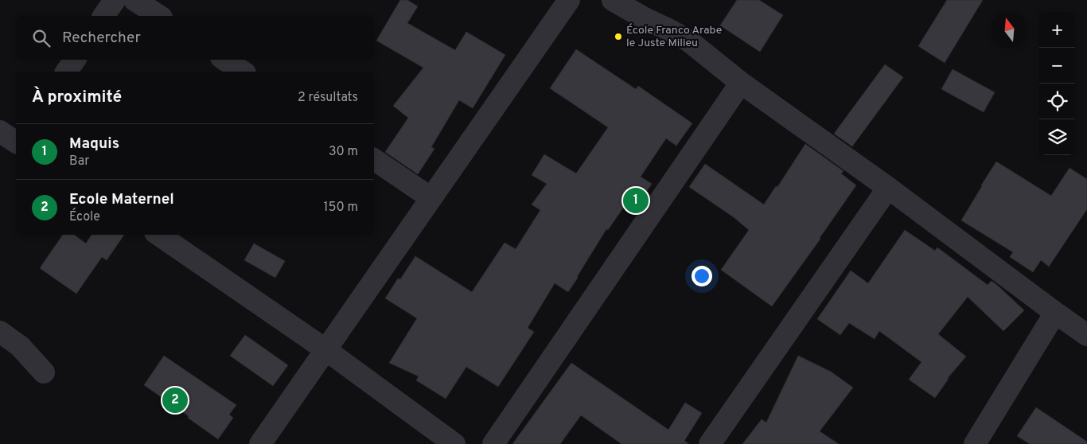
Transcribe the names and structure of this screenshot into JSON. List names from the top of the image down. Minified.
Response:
{"places":["École Franco Arabe le Juste Milieu"],"north":"top","page":{"map_buttons":["+","−"],"search":"Rechercher","heading":["À proximité","2 résultats"],"list":[{"mark":"1","name":"Maquis","note":"Bar","value":"30 m"},{"mark":"2","name":"Ecole Maternel","note":"École","value":"150 m"}],"pins":["1","2"]}}
